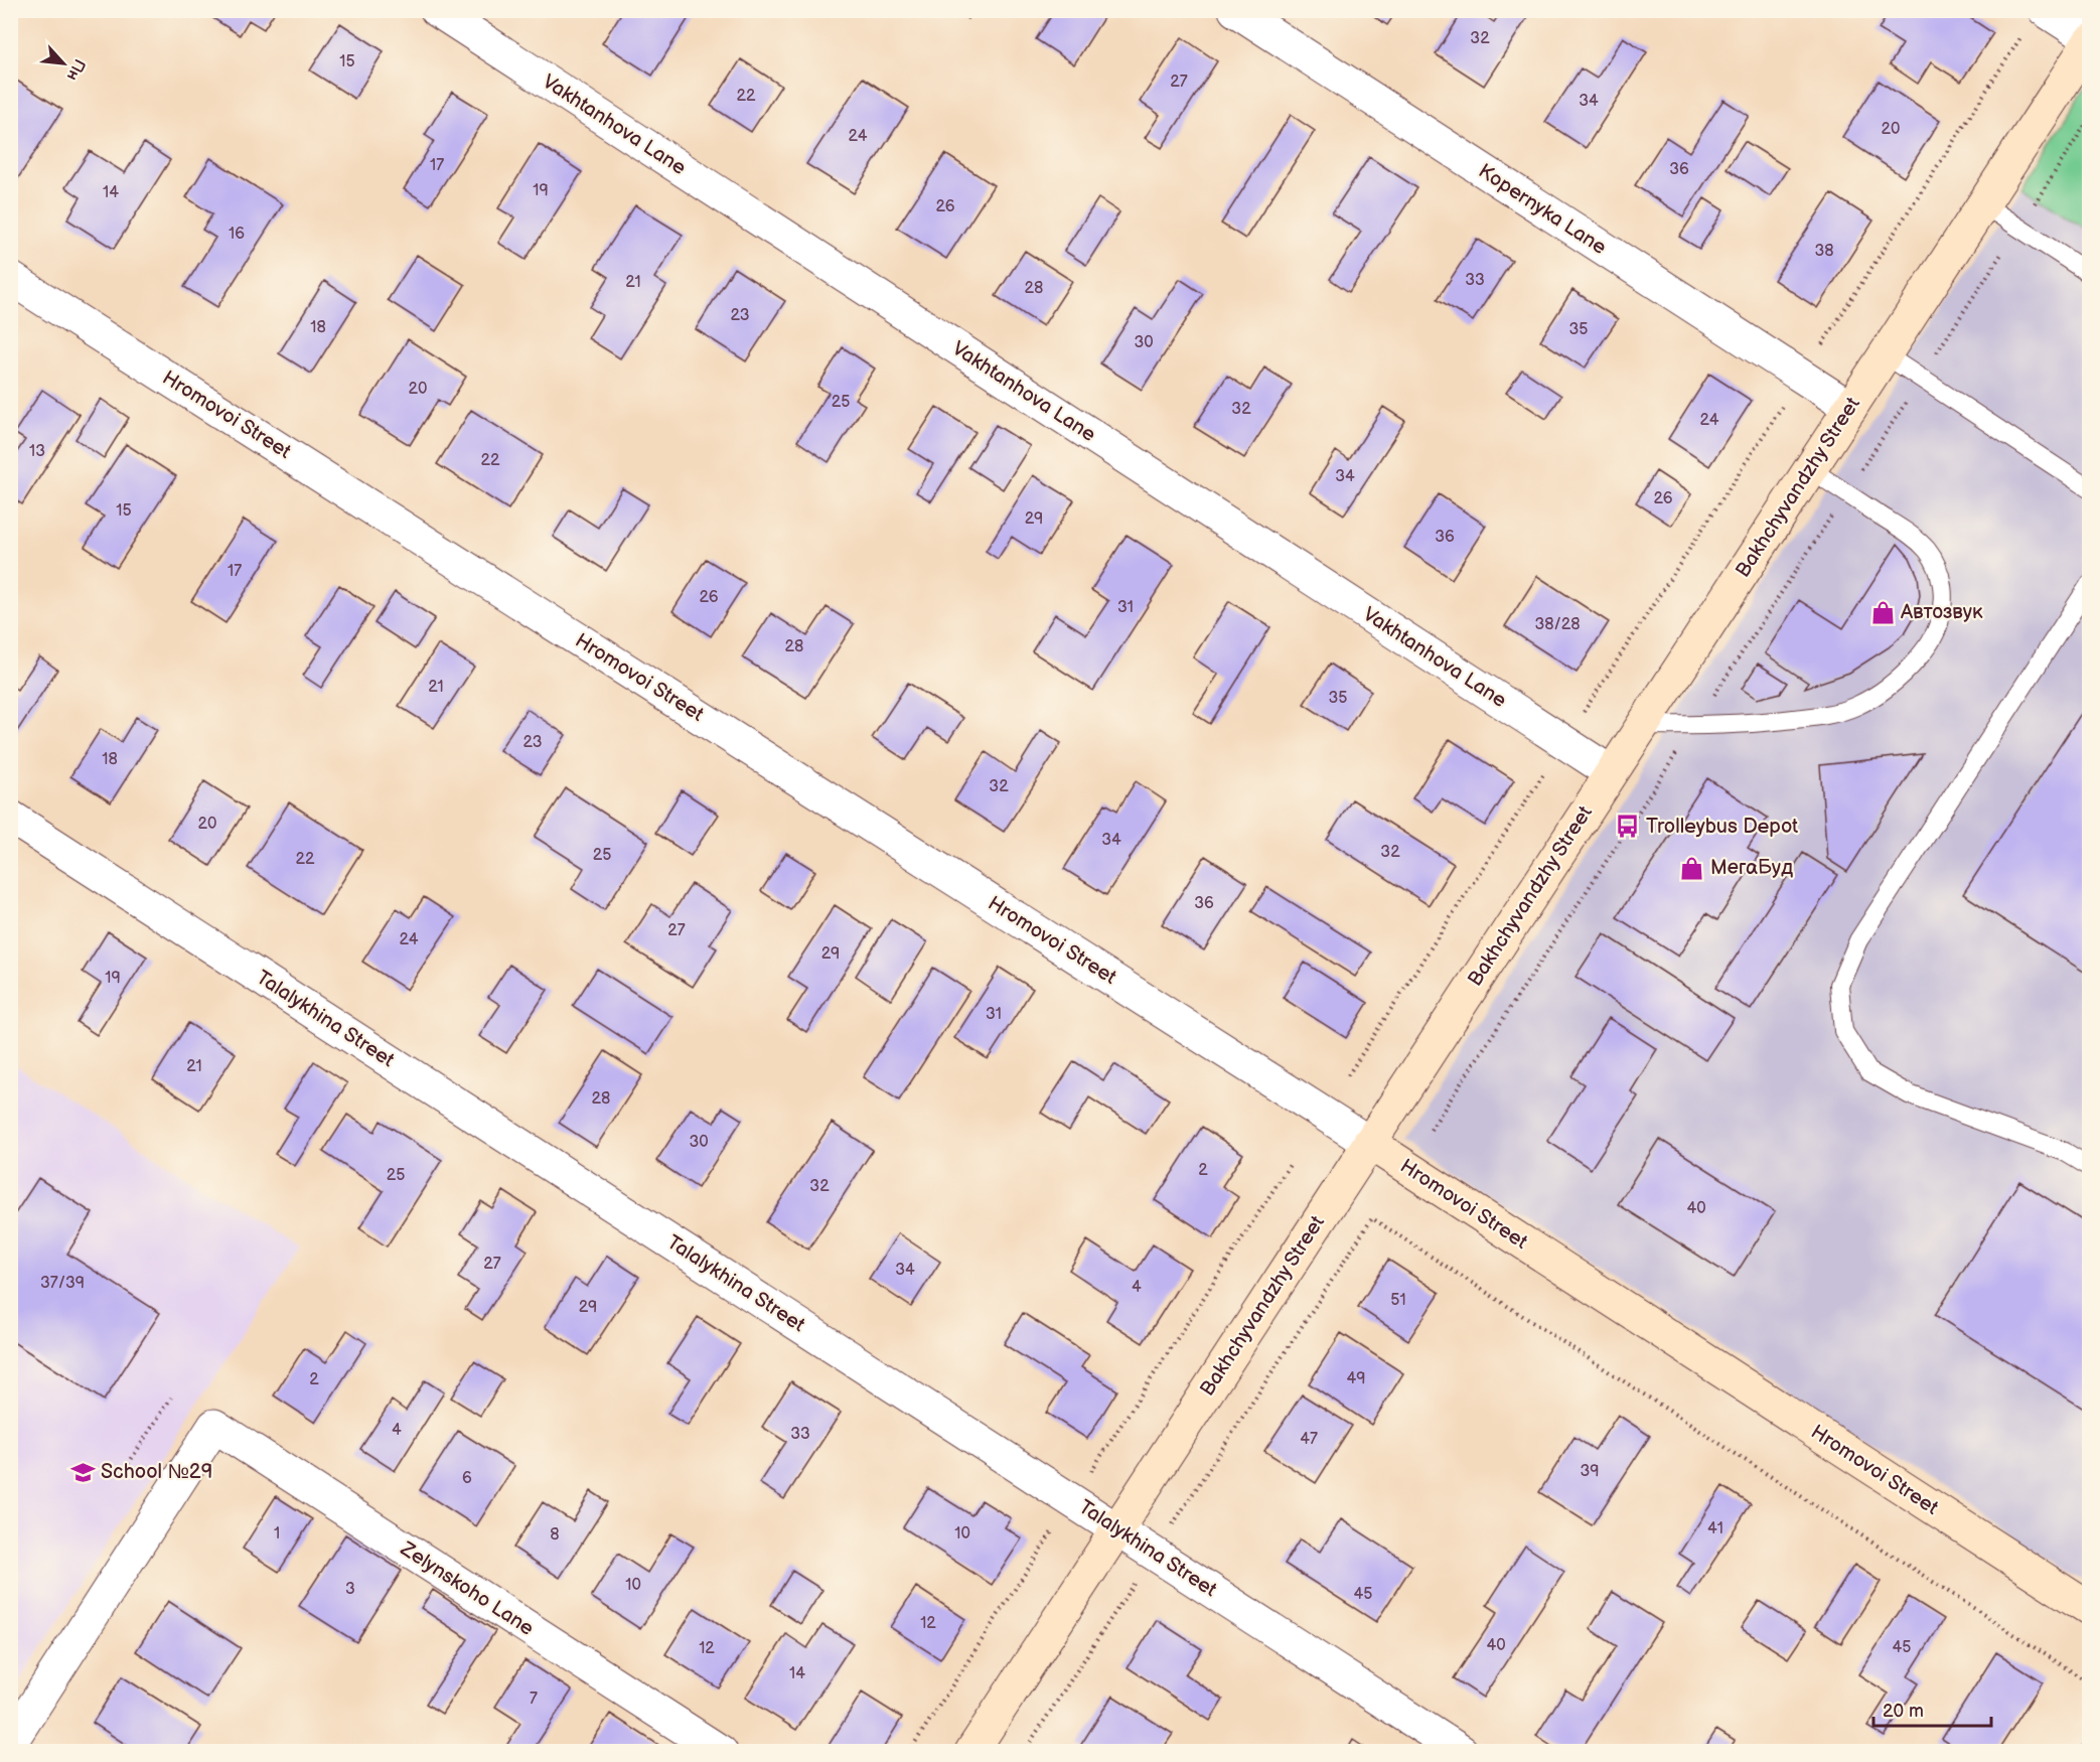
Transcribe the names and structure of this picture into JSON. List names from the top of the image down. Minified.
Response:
{"streets":{"street":["Vakhtanhova Lane","Kopernyka Lane","Hromovoi Street","Bakhchyvandzhy Street","Talalykhina Street","Zelynskoho Lane"]},"crossings":[["Vakhtanhova Lane","Bakhchyvandzhy Street"],["Kopernyka Lane","Bakhchyvandzhy Street"],["Hromovoi Street","Bakhchyvandzhy Street"],["Bakhchyvandzhy Street","Talalykhina Street"]],"places":{"shop":["Автозвук","МегаБуд"],"bus stop":["Trolleybus Depot"],"school or university":["School №29"]},"house_numbers":["32","15","27","22","34","20","24","17","36","19","14","26","16","38","33","21","28","23","18","35","30","20","25","32","24","13","22","34","26","15","29","36","17","26","31","38/28","28","21","35","23","18","32","20","34","32","25","22","36","27","24","29","19","31","21","28","30","2","25","32","40","27","34","37/39","4","51","29","49","2","4","33","47","39","6","41","1","10","8","10","3","45","12","40","45","12","14","7"],"scale_bar":"20 m","north":"bottom right"}
